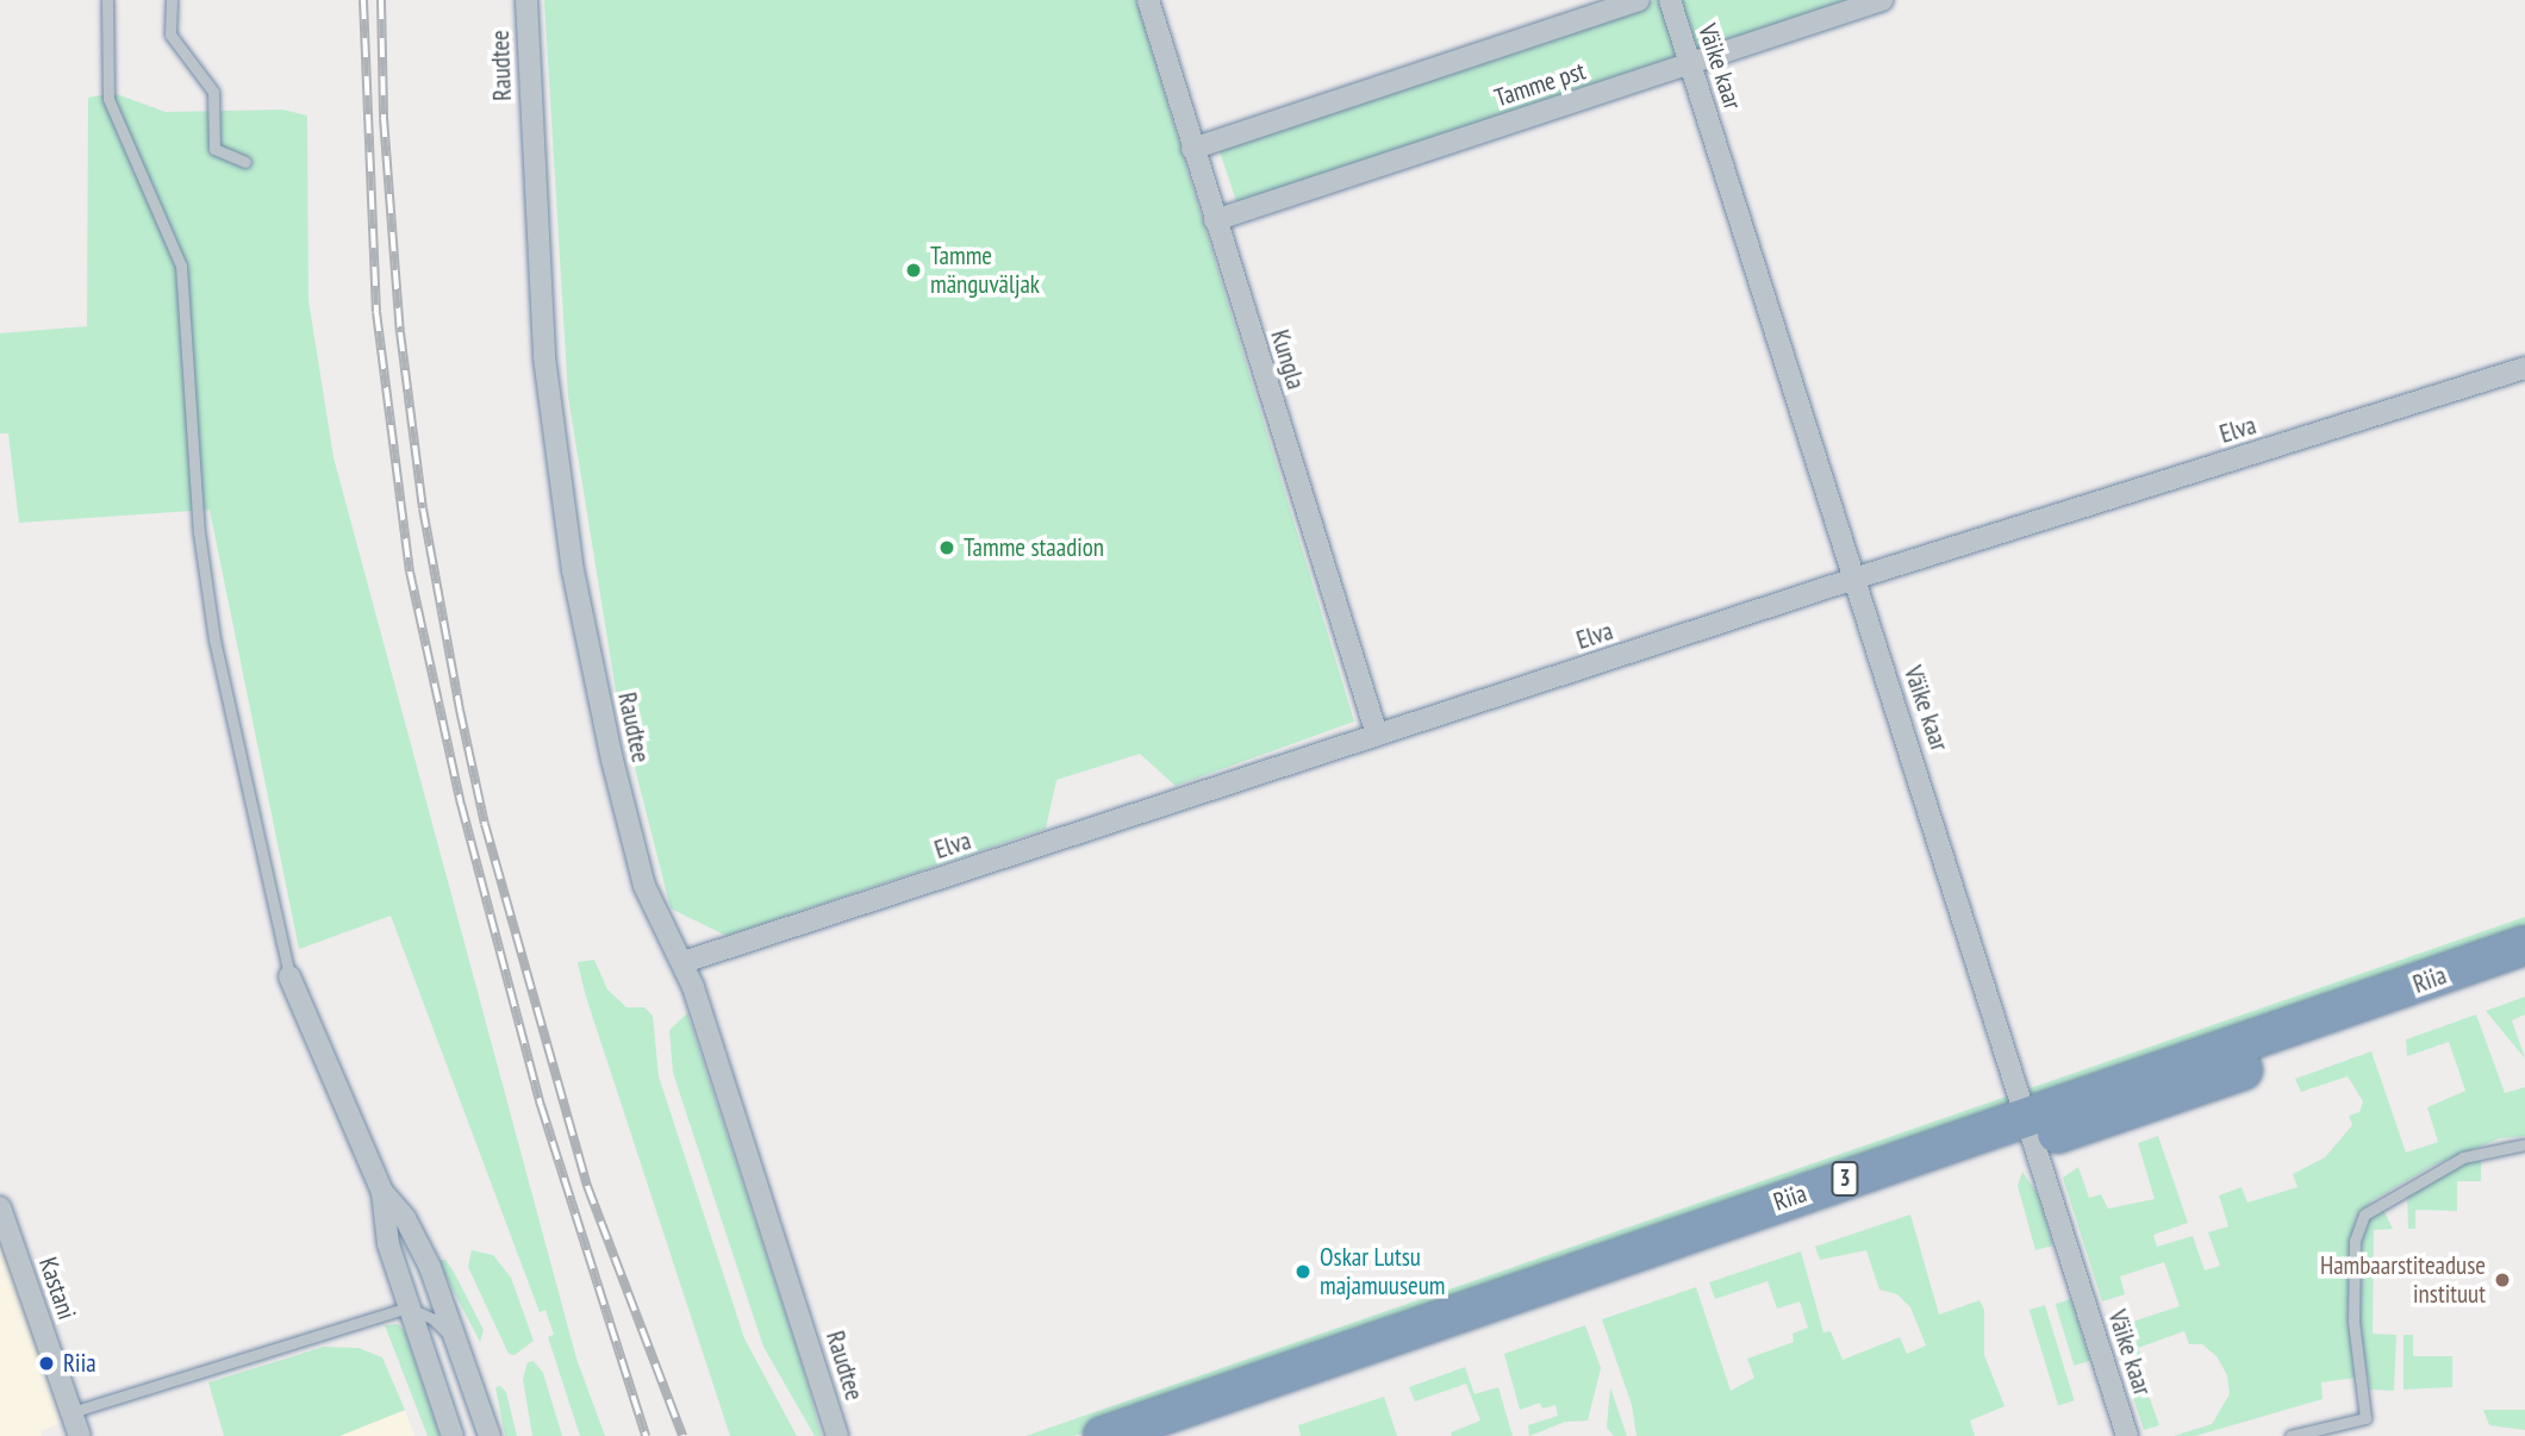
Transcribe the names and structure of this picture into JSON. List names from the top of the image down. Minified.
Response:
{"streets":{"highway":["Riia","3"],"street":["Raudtee","Väike kaar","Tamme pst","Kungla","Elva","Kastani"]},"crossings":[["Raudtee","Elva"],["Väike kaar","Tamme pst"],["Väike kaar","Elva"],["Väike kaar","Riia"],["Tamme pst","Kungla"],["Kungla","Elva"]],"places":["Tamme mänguväljak","Tamme staadion","Oskar Lutsu majamuuseum","Hambaarstiteaduse instituut","Riia"]}
